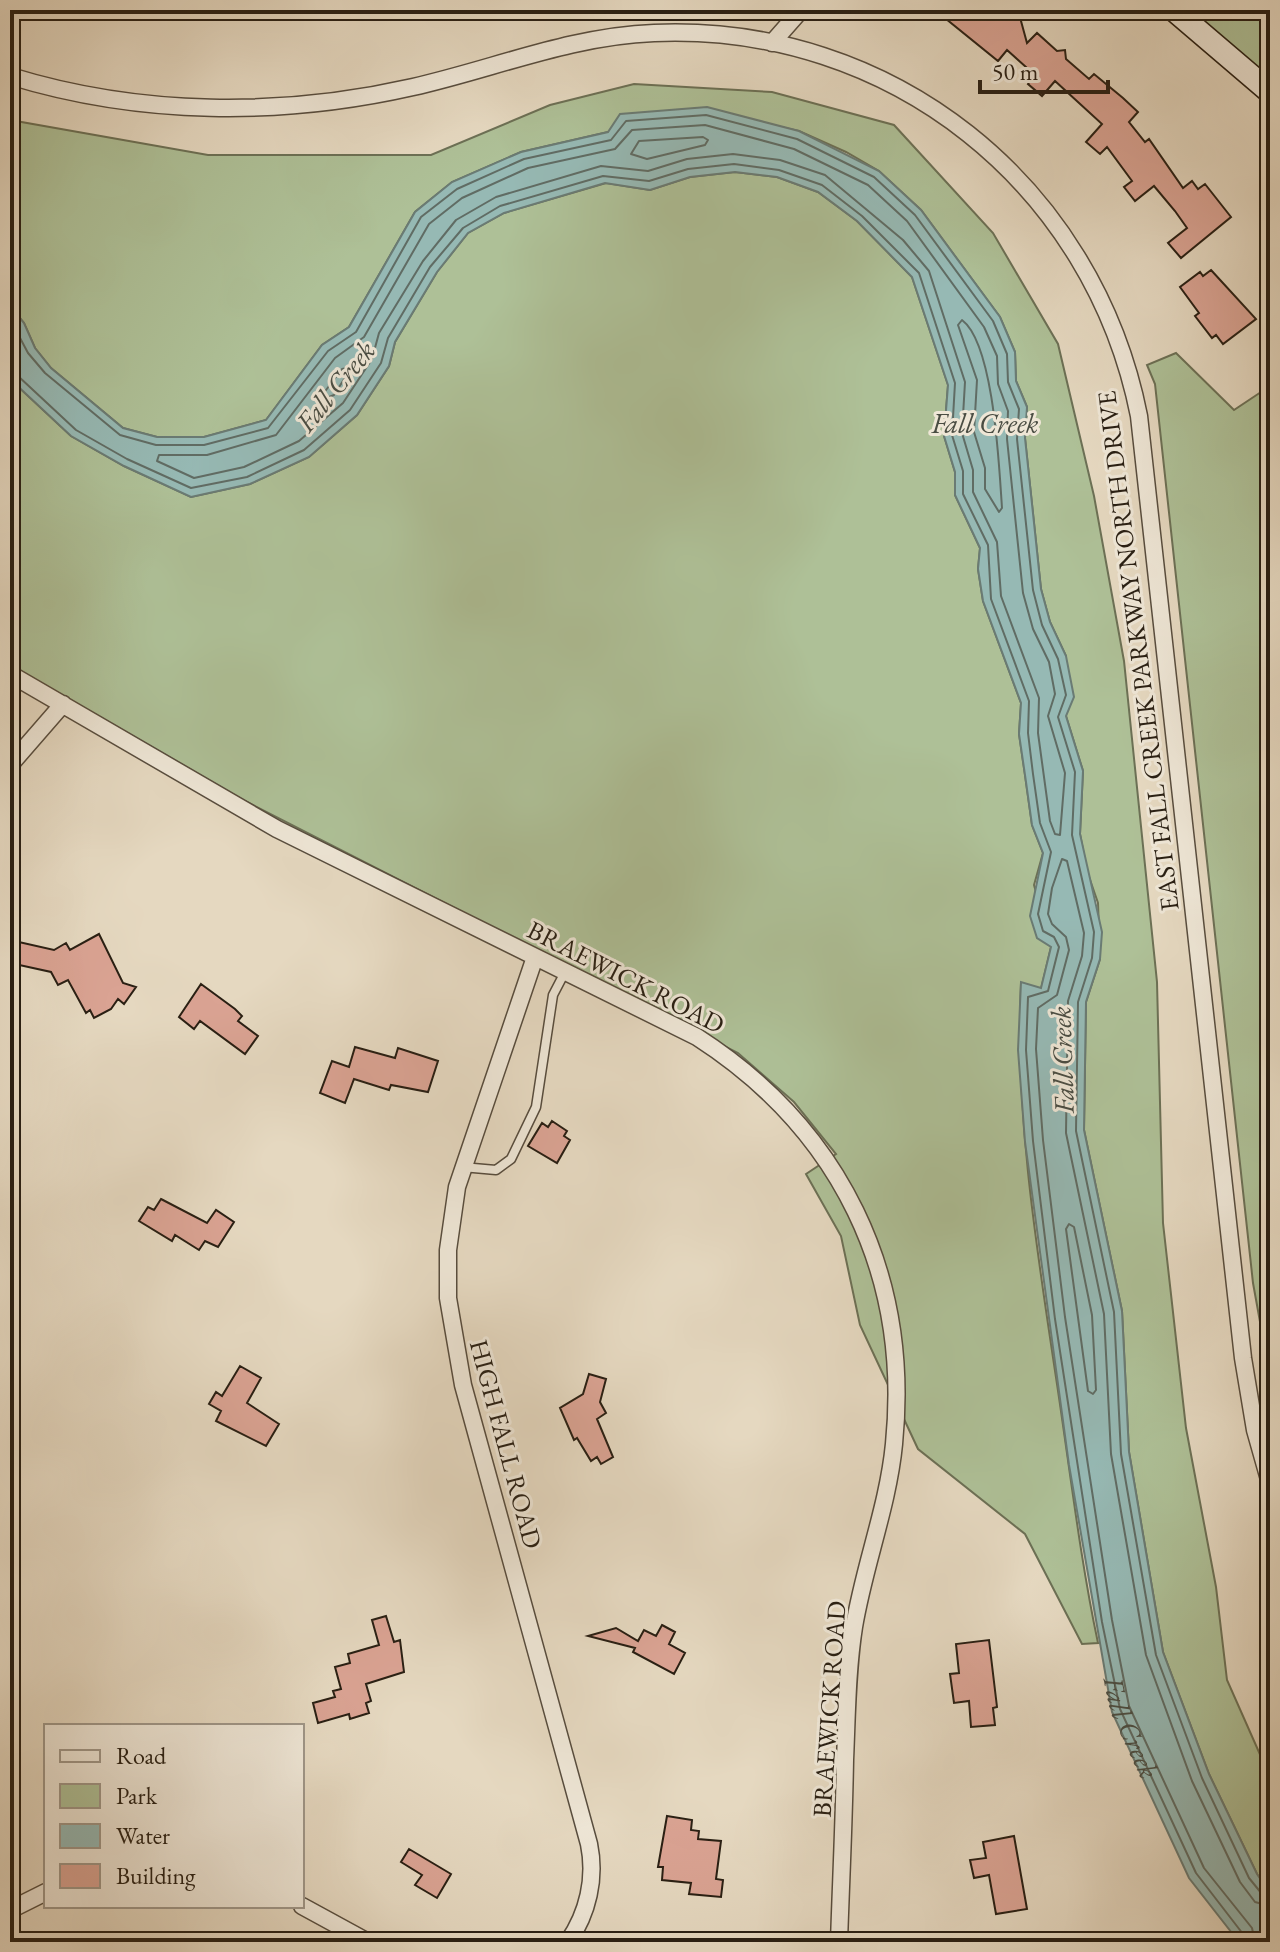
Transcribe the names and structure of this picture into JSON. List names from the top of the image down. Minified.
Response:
{"streets":{"street":["EAST FALL CREEK PARKWAY NORTH DRIVE","BRAEWICK ROAD","HIGH FALL ROAD"]},"crossings":[["BRAEWICK ROAD","HIGH FALL ROAD"]],"water":["Fall Creek"],"legend":["Road","Park","Water","Building"],"scale_bar":"50 m"}
